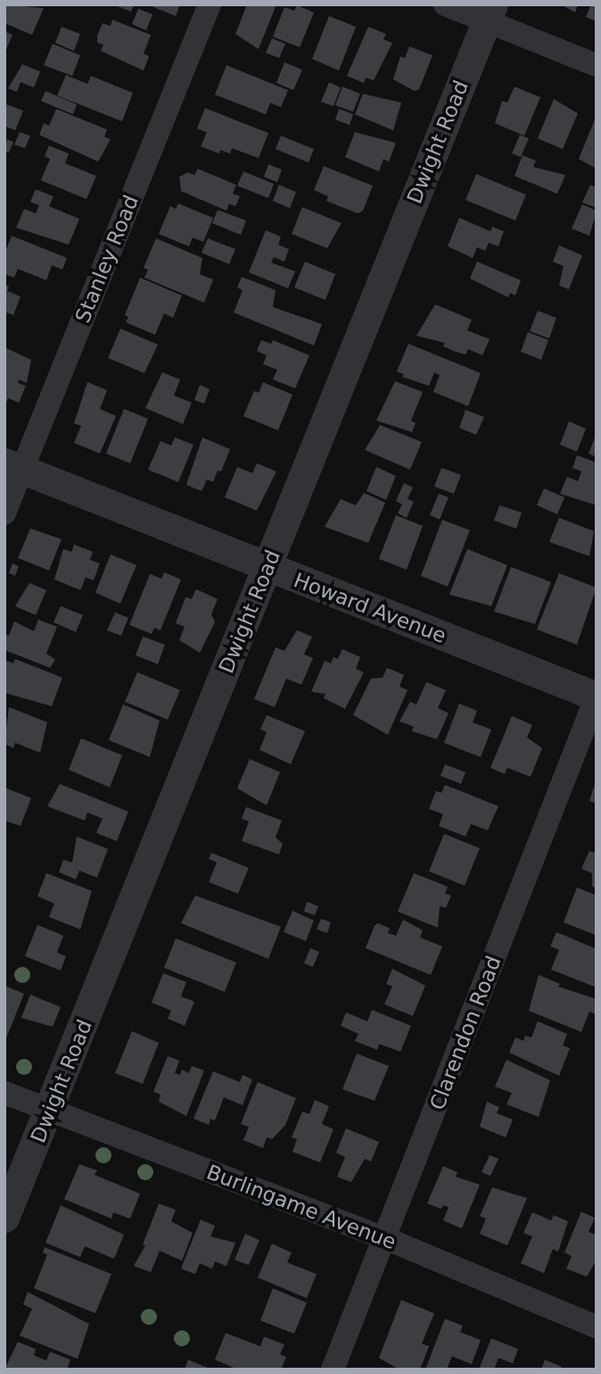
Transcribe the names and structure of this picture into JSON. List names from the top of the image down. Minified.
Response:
{"streets":{"street":["Dwight Road","Stanley Road","Howard Avenue","Clarendon Road","Burlingame Avenue"]},"crossings":[["Dwight Road","Howard Avenue"],["Dwight Road","Burlingame Avenue"],["Stanley Road","Howard Avenue"],["Howard Avenue","Clarendon Road"],["Clarendon Road","Burlingame Avenue"]]}
